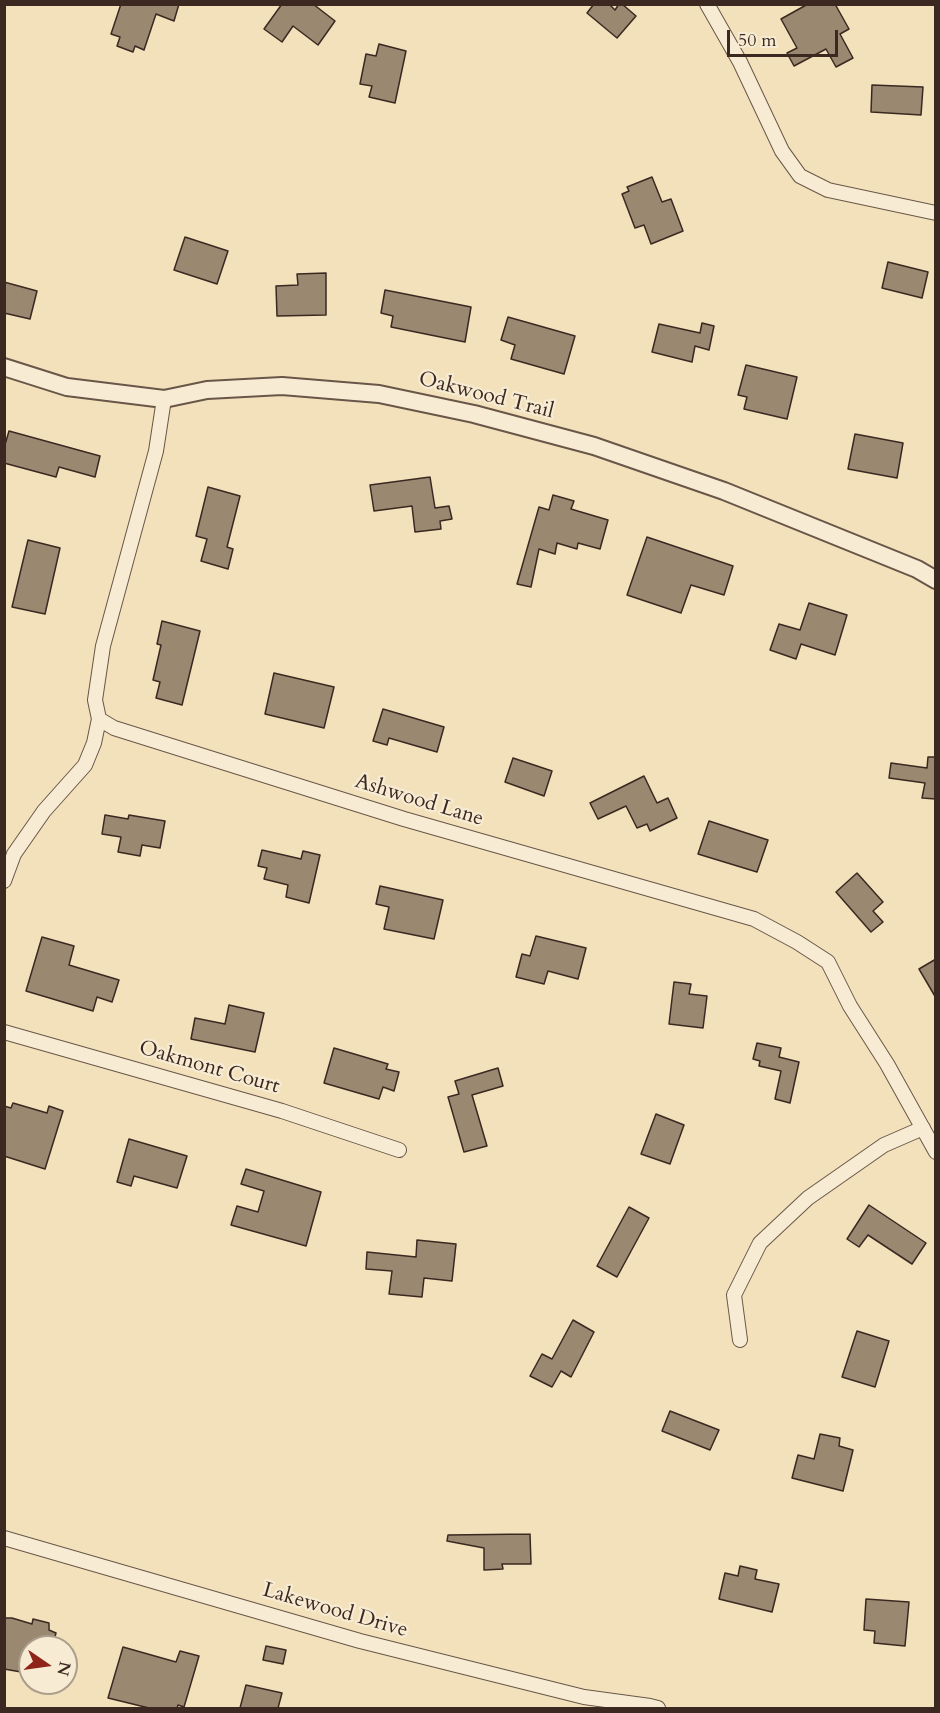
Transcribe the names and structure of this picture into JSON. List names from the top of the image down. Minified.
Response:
{"streets":{"street":["Oakwood Trail","Ashwood Lane","Oakmont Court","Lakewood Drive"]},"scale_bar":"50 m","north":"right"}
